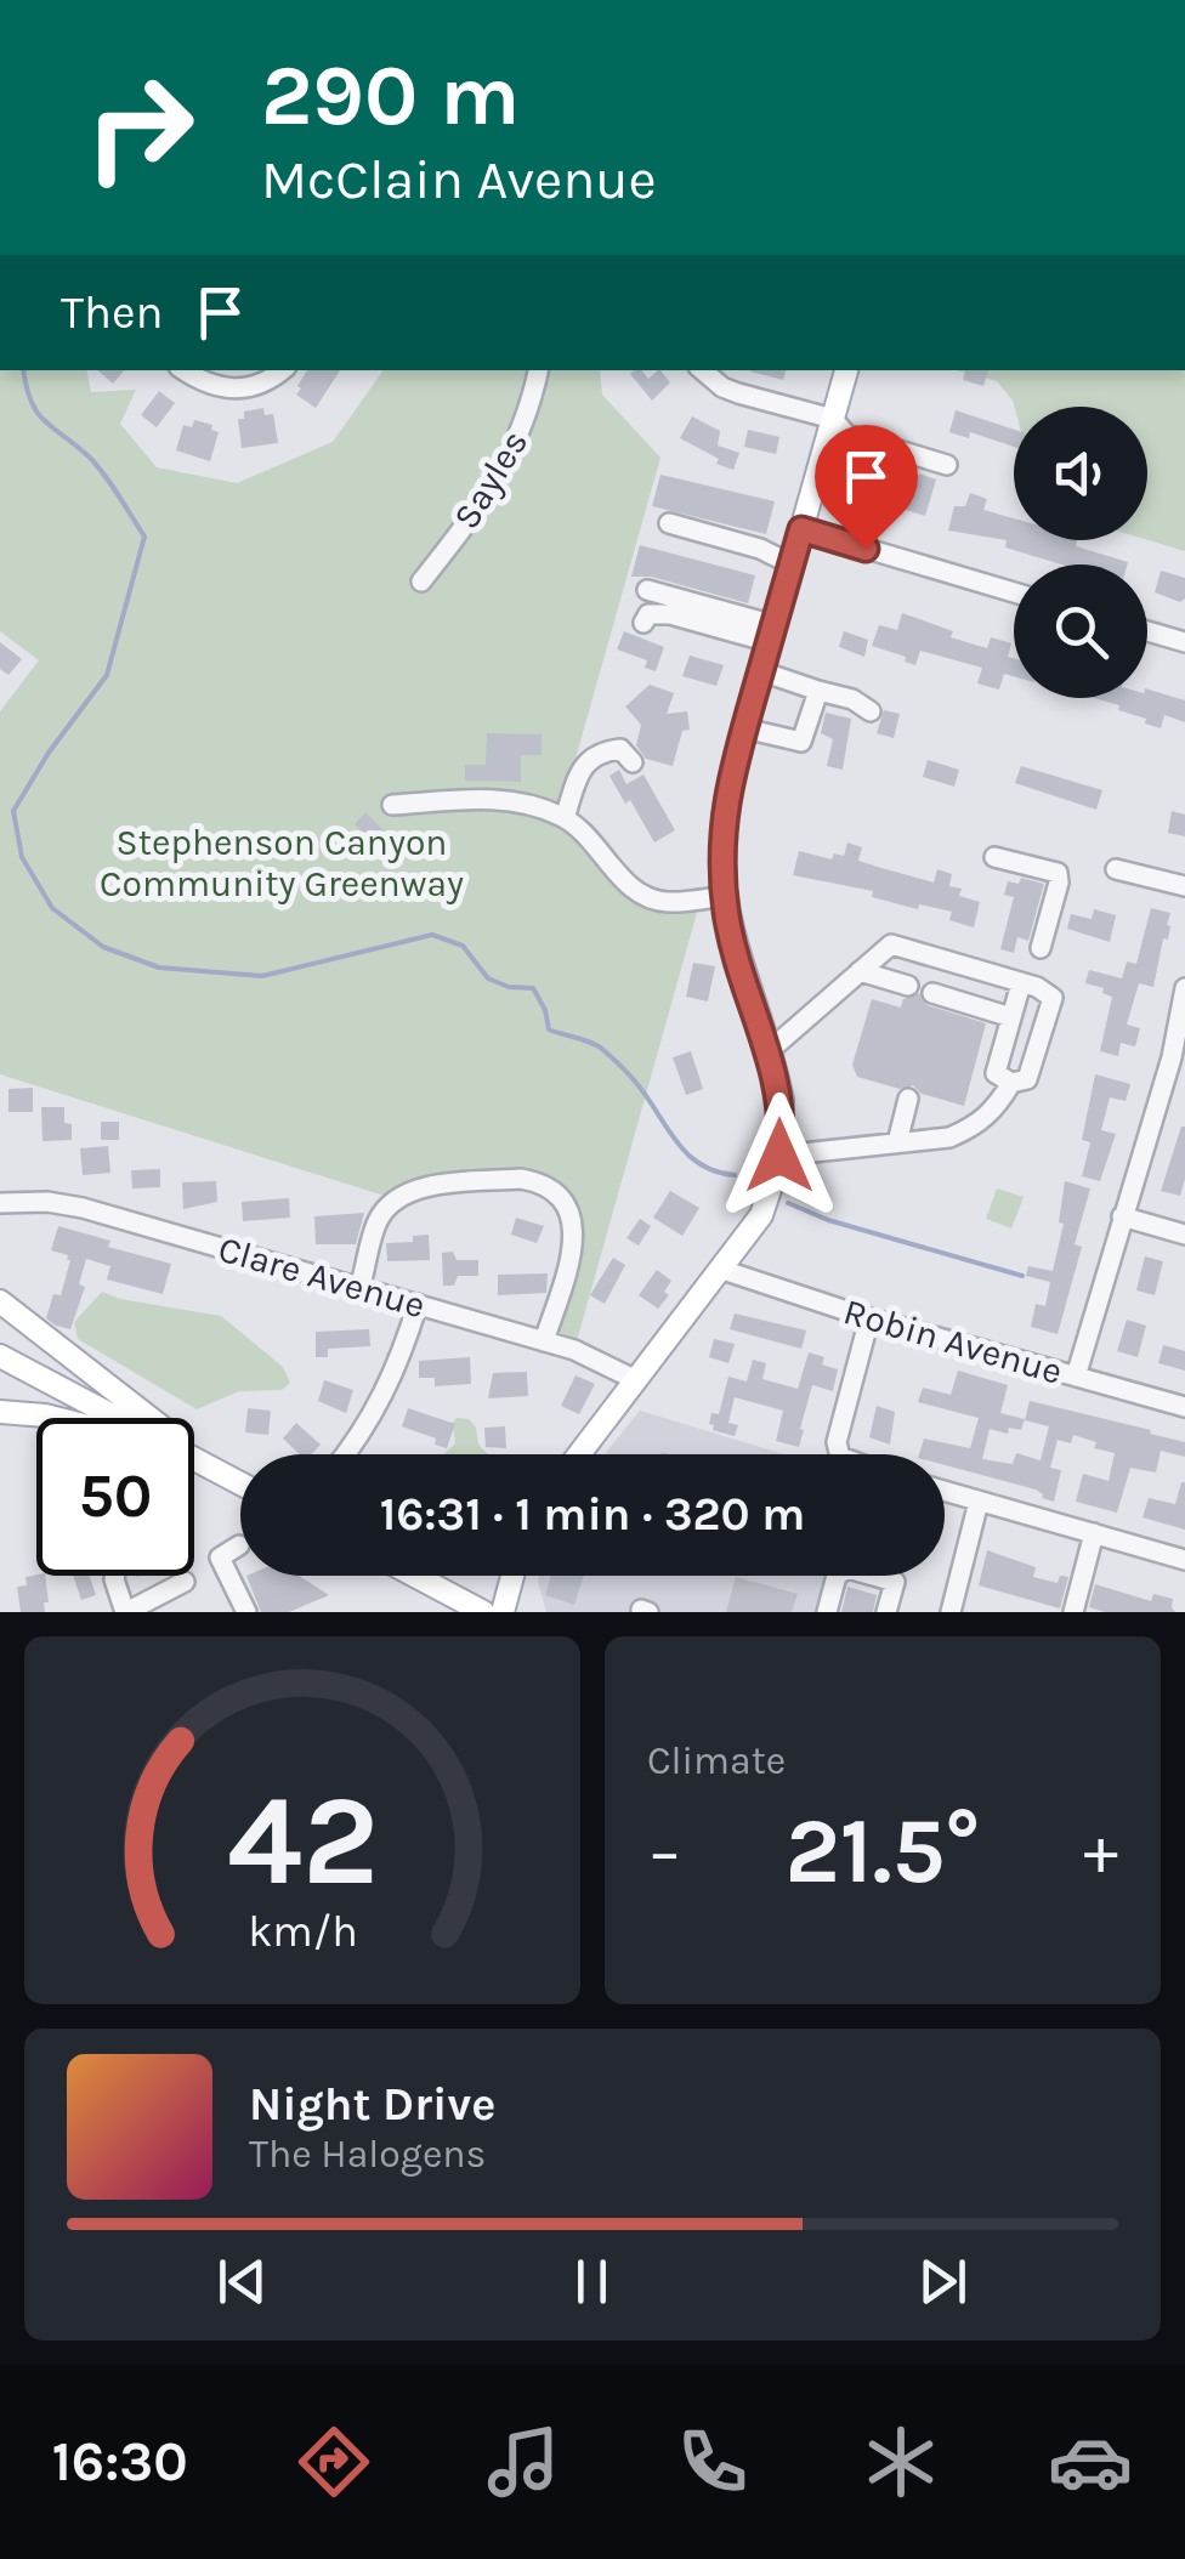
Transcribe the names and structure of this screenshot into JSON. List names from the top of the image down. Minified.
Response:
{"streets":{"street":["Sayles","Clare Avenue","Robin Avenue"]},"parks":["Stephenson Canyon Community Greenway"],"page":{"turn":["290 m","McClain Avenue"],"then":"Then","limit":"50","trip":"16:31 · 1 min · 320 m","tile":"Climate","heat":["−","21.5°","+"],"song":["Night Drive","The Halogens"],"tabs":"16:30","gauge":["42","km/h"]}}
